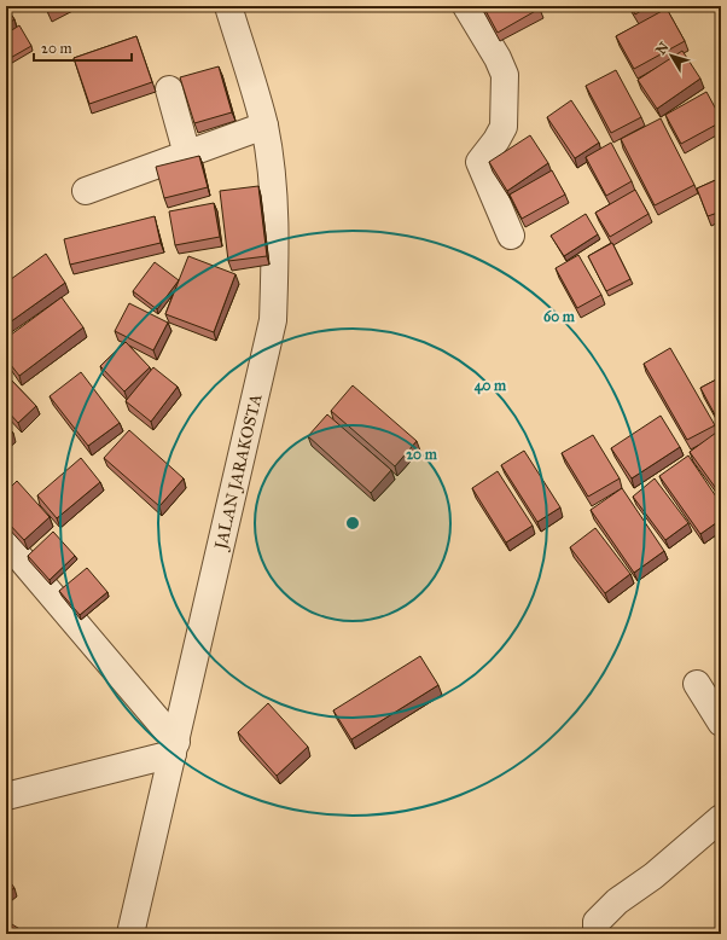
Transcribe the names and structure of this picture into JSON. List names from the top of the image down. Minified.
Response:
{"streets":{"street":["JALAN JARAKOSTA"]},"scale_bar":"20 m","north":"top left","rings":["60 m","40 m","20 m"]}
